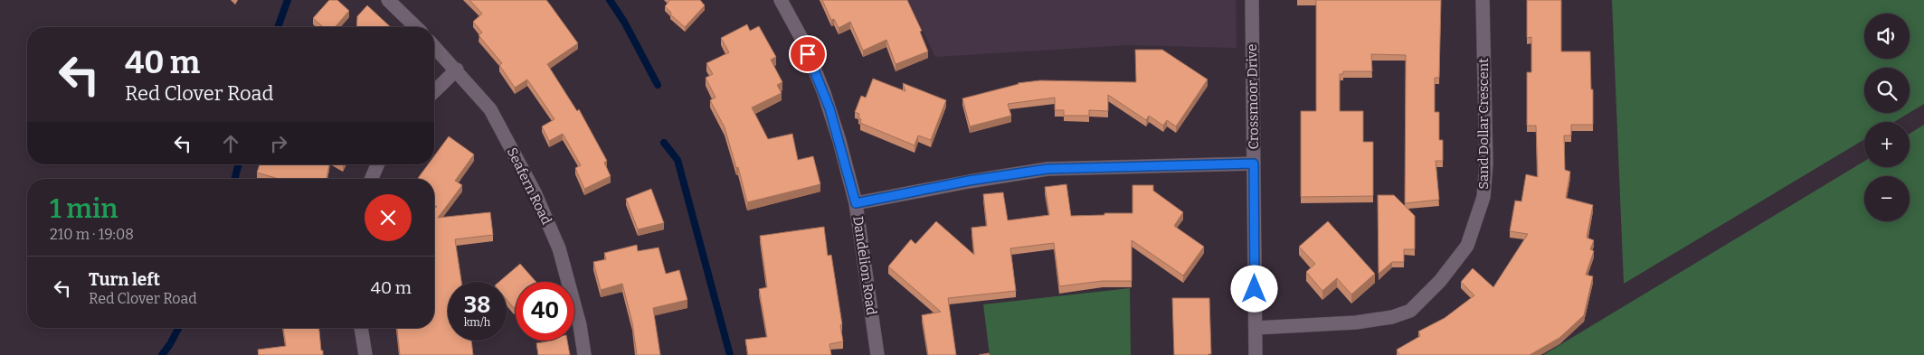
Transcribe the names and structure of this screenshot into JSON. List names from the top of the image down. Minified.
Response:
{"streets":{"street":["Crossmoor Drive","Sand Dollar Crescent","Seafern Road","Dandelion Road"]},"crossings":[["Crossmoor Drive","Sand Dollar Crescent"]],"page":{"map_buttons":["+","−"],"turn":["40 m","Red Clover Road"],"heading":["1 min","210 m · 19:08"],"list":[{"name":"Turn left","note":"Red Clover Road","value":"40 m"}],"speed":"38 km/h","limit":"40"}}
